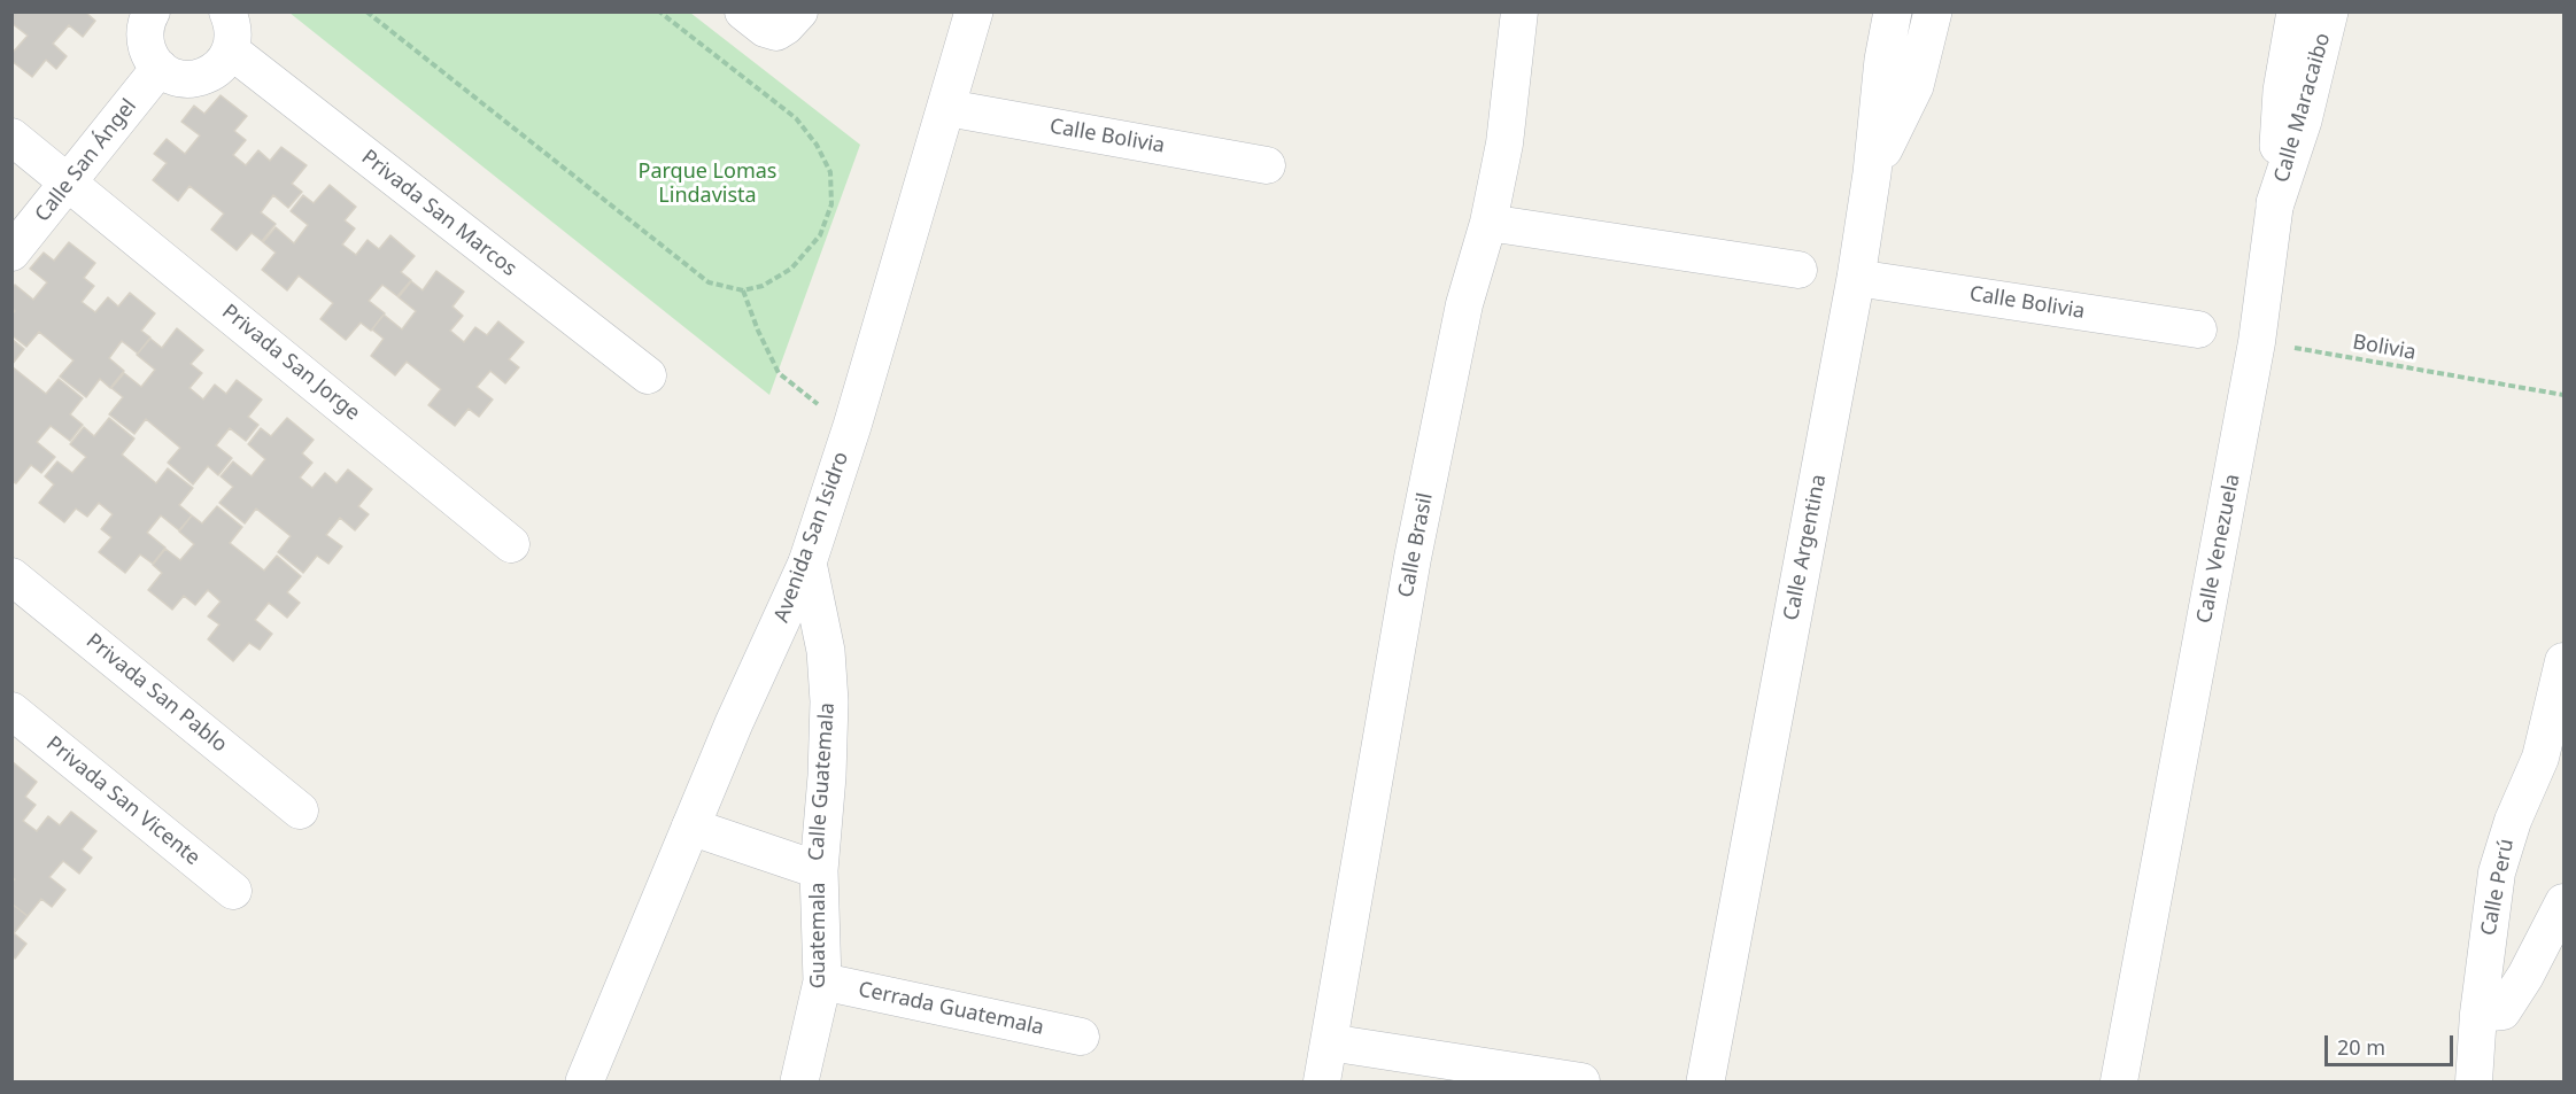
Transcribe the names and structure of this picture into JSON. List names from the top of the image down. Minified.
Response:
{"streets":{"street":["Calle Maracaibo","Calle Bolivia","Calle San Ángel","Privada San Marcos","Privada San Jorge","Avenida San Isidro","Calle Brasil","Calle Argentina","Calle Venezuela","Privada San Pablo","Calle Guatemala","Privada San Vicente","Calle Perú","Guatemala","Cerrada Guatemala"],"path":["Bolivia"]},"crossings":[["Calle Maracaibo","Calle Venezuela"],["Calle Bolivia","Avenida San Isidro"],["Calle Bolivia","Calle Argentina"],["Calle San Ángel","Privada San Jorge"],["Bolivia","Calle Venezuela"],["Avenida San Isidro","Calle Guatemala"],["Calle Guatemala","Guatemala"],["Guatemala","Cerrada Guatemala"]],"parks":["Parque Lomas Lindavista"],"scale_bar":"20 m"}
